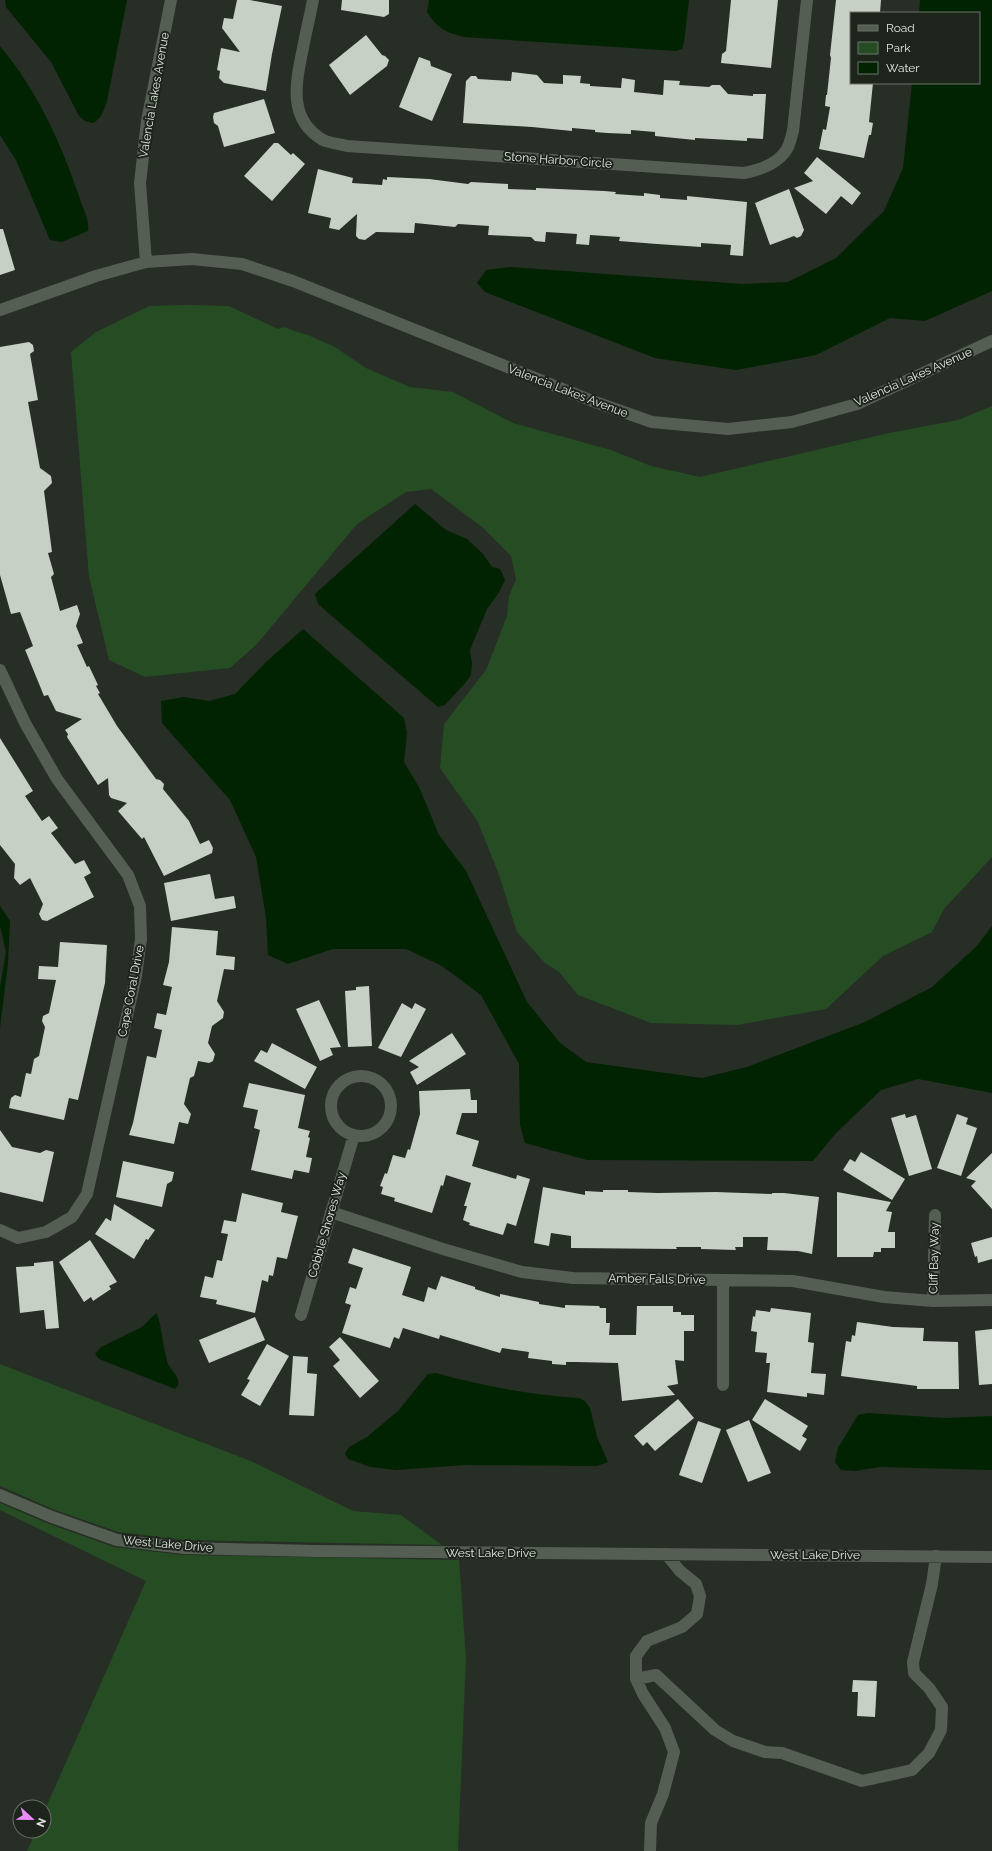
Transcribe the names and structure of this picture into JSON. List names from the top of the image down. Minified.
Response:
{"streets":{"street":["Valencia Lakes Avenue","Stone Harbor Circle","Cape Coral Drive","Cobble Shores Way","Cliff Bay Way","Amber Falls Drive","West Lake Drive"]},"crossings":[["Cobble Shores Way","Amber Falls Drive"],["Cliff Bay Way","Amber Falls Drive"]],"legend":["Road","Park","Water"],"north":"right"}
